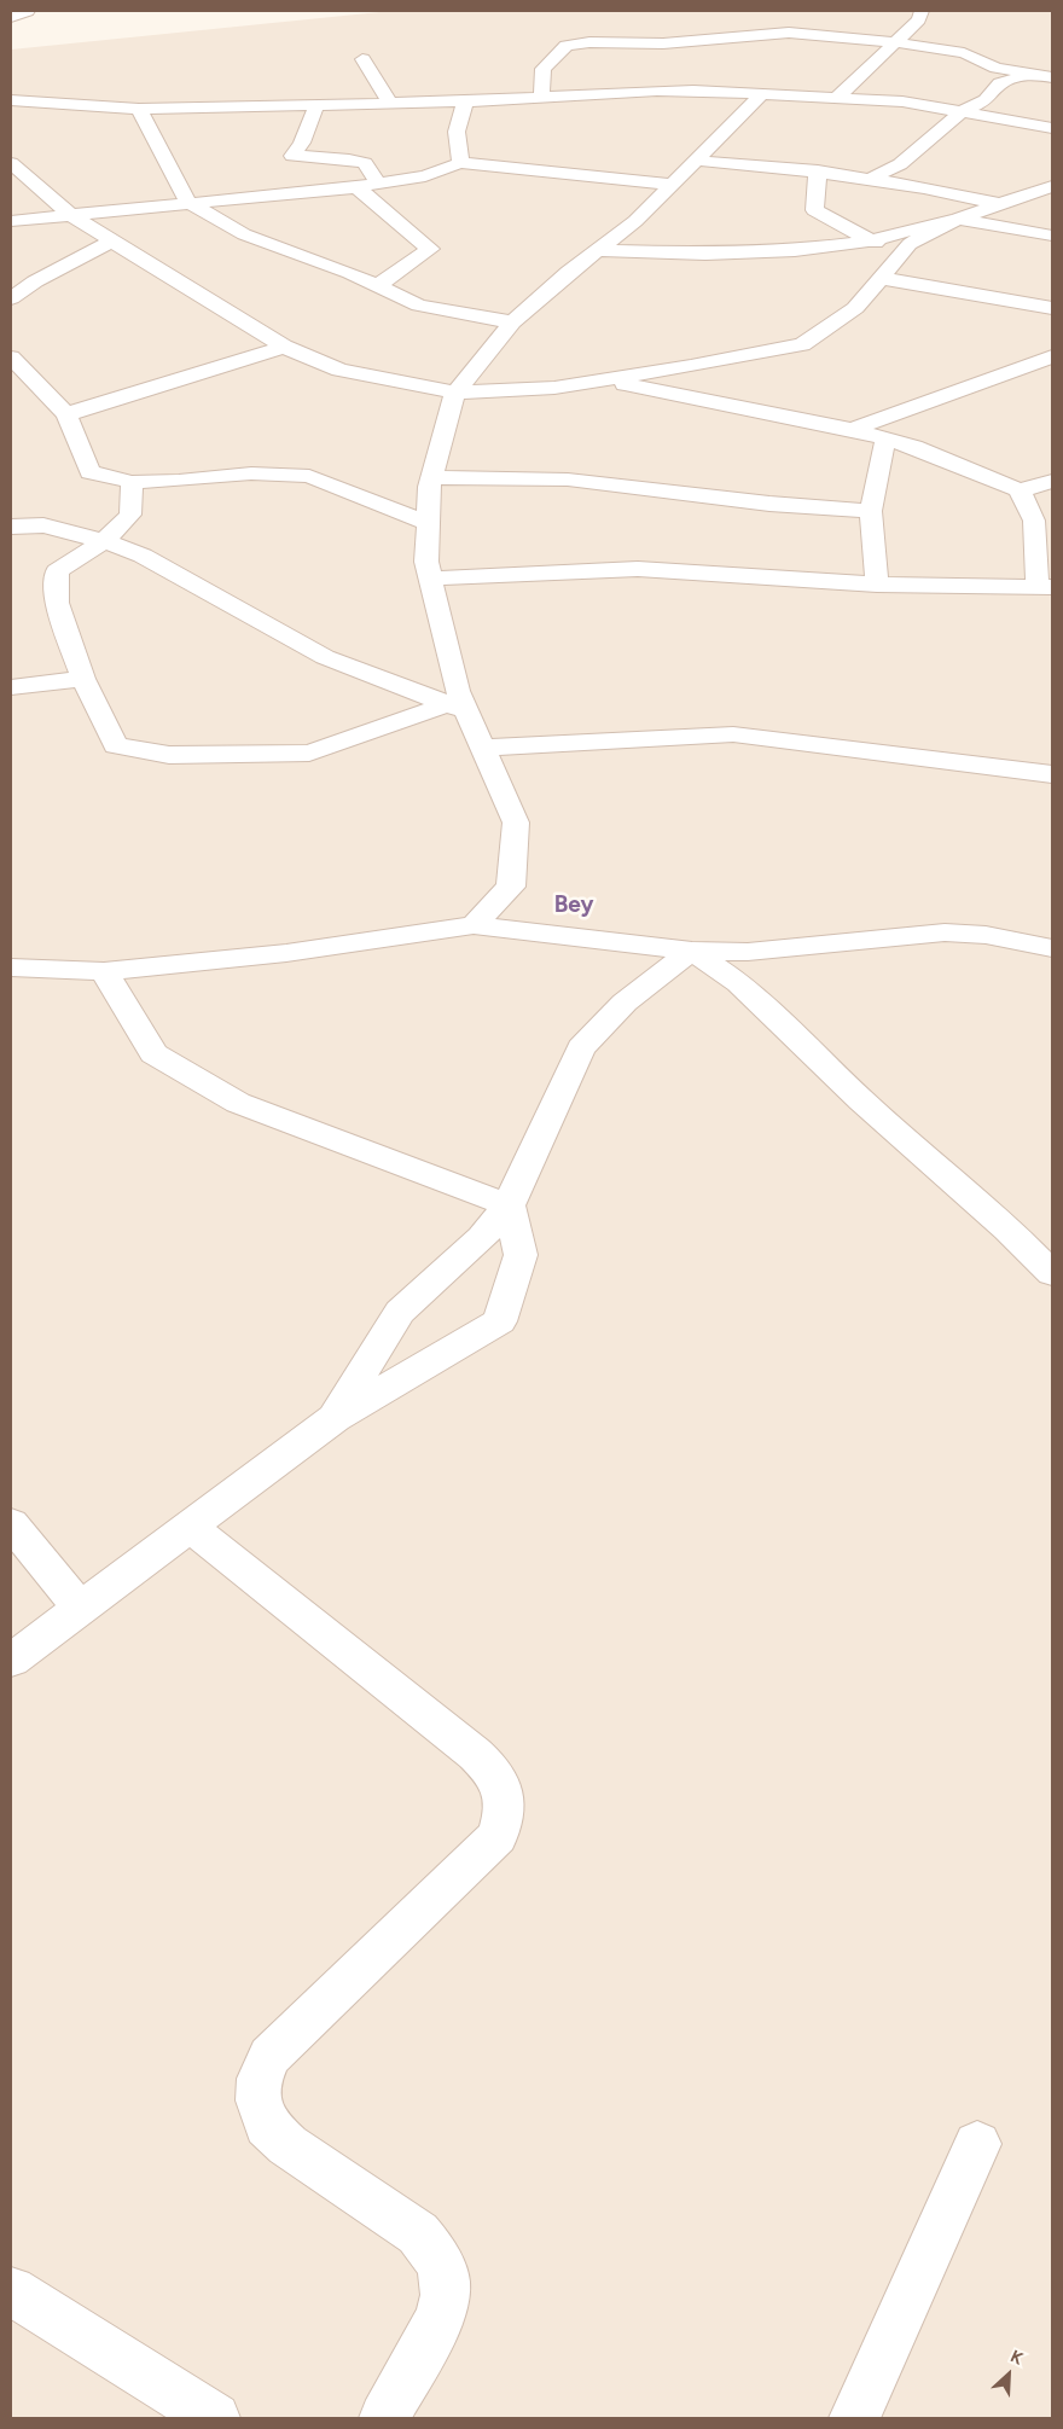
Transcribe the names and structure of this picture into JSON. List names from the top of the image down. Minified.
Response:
{"districts":["Bey"],"north":"top right"}
